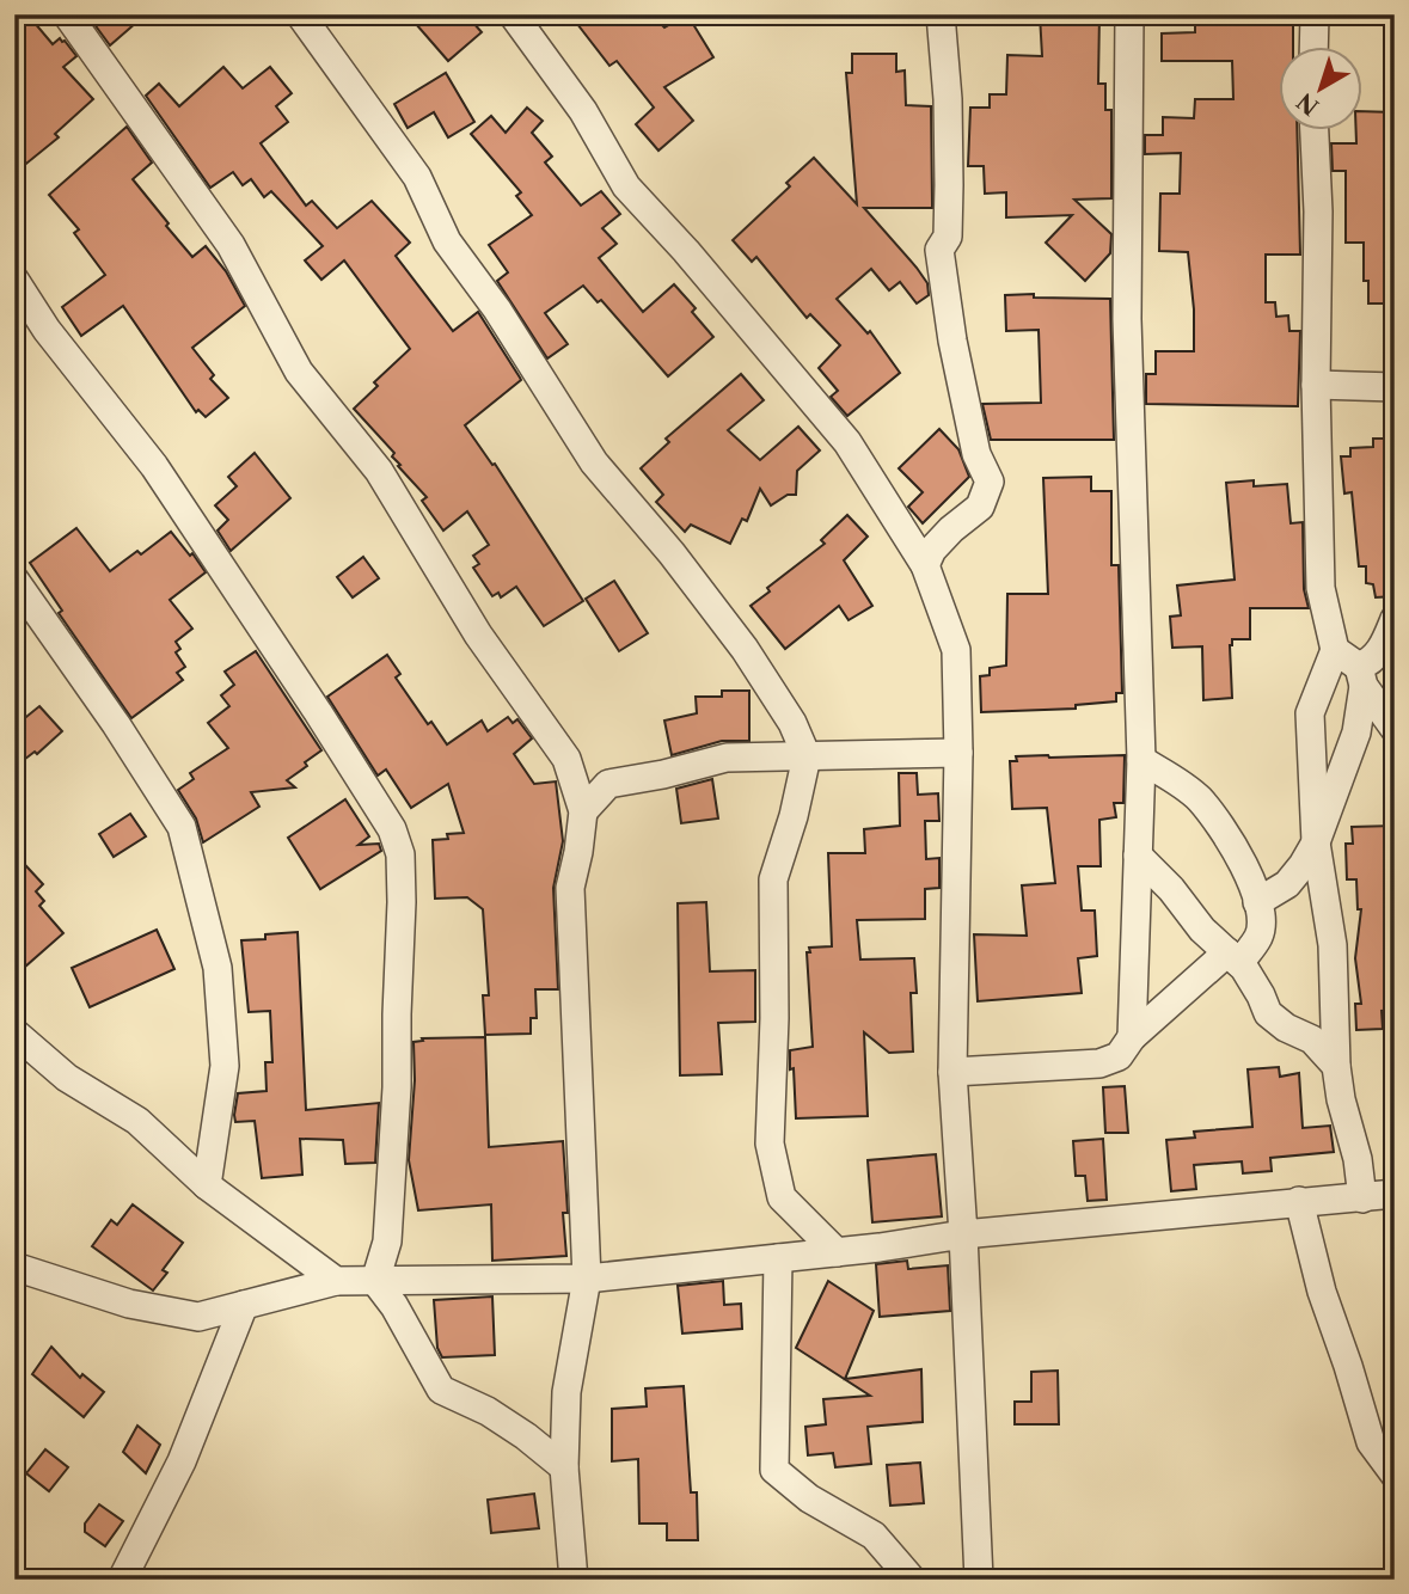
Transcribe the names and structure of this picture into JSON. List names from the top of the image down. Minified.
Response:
{"north":"bottom left"}
